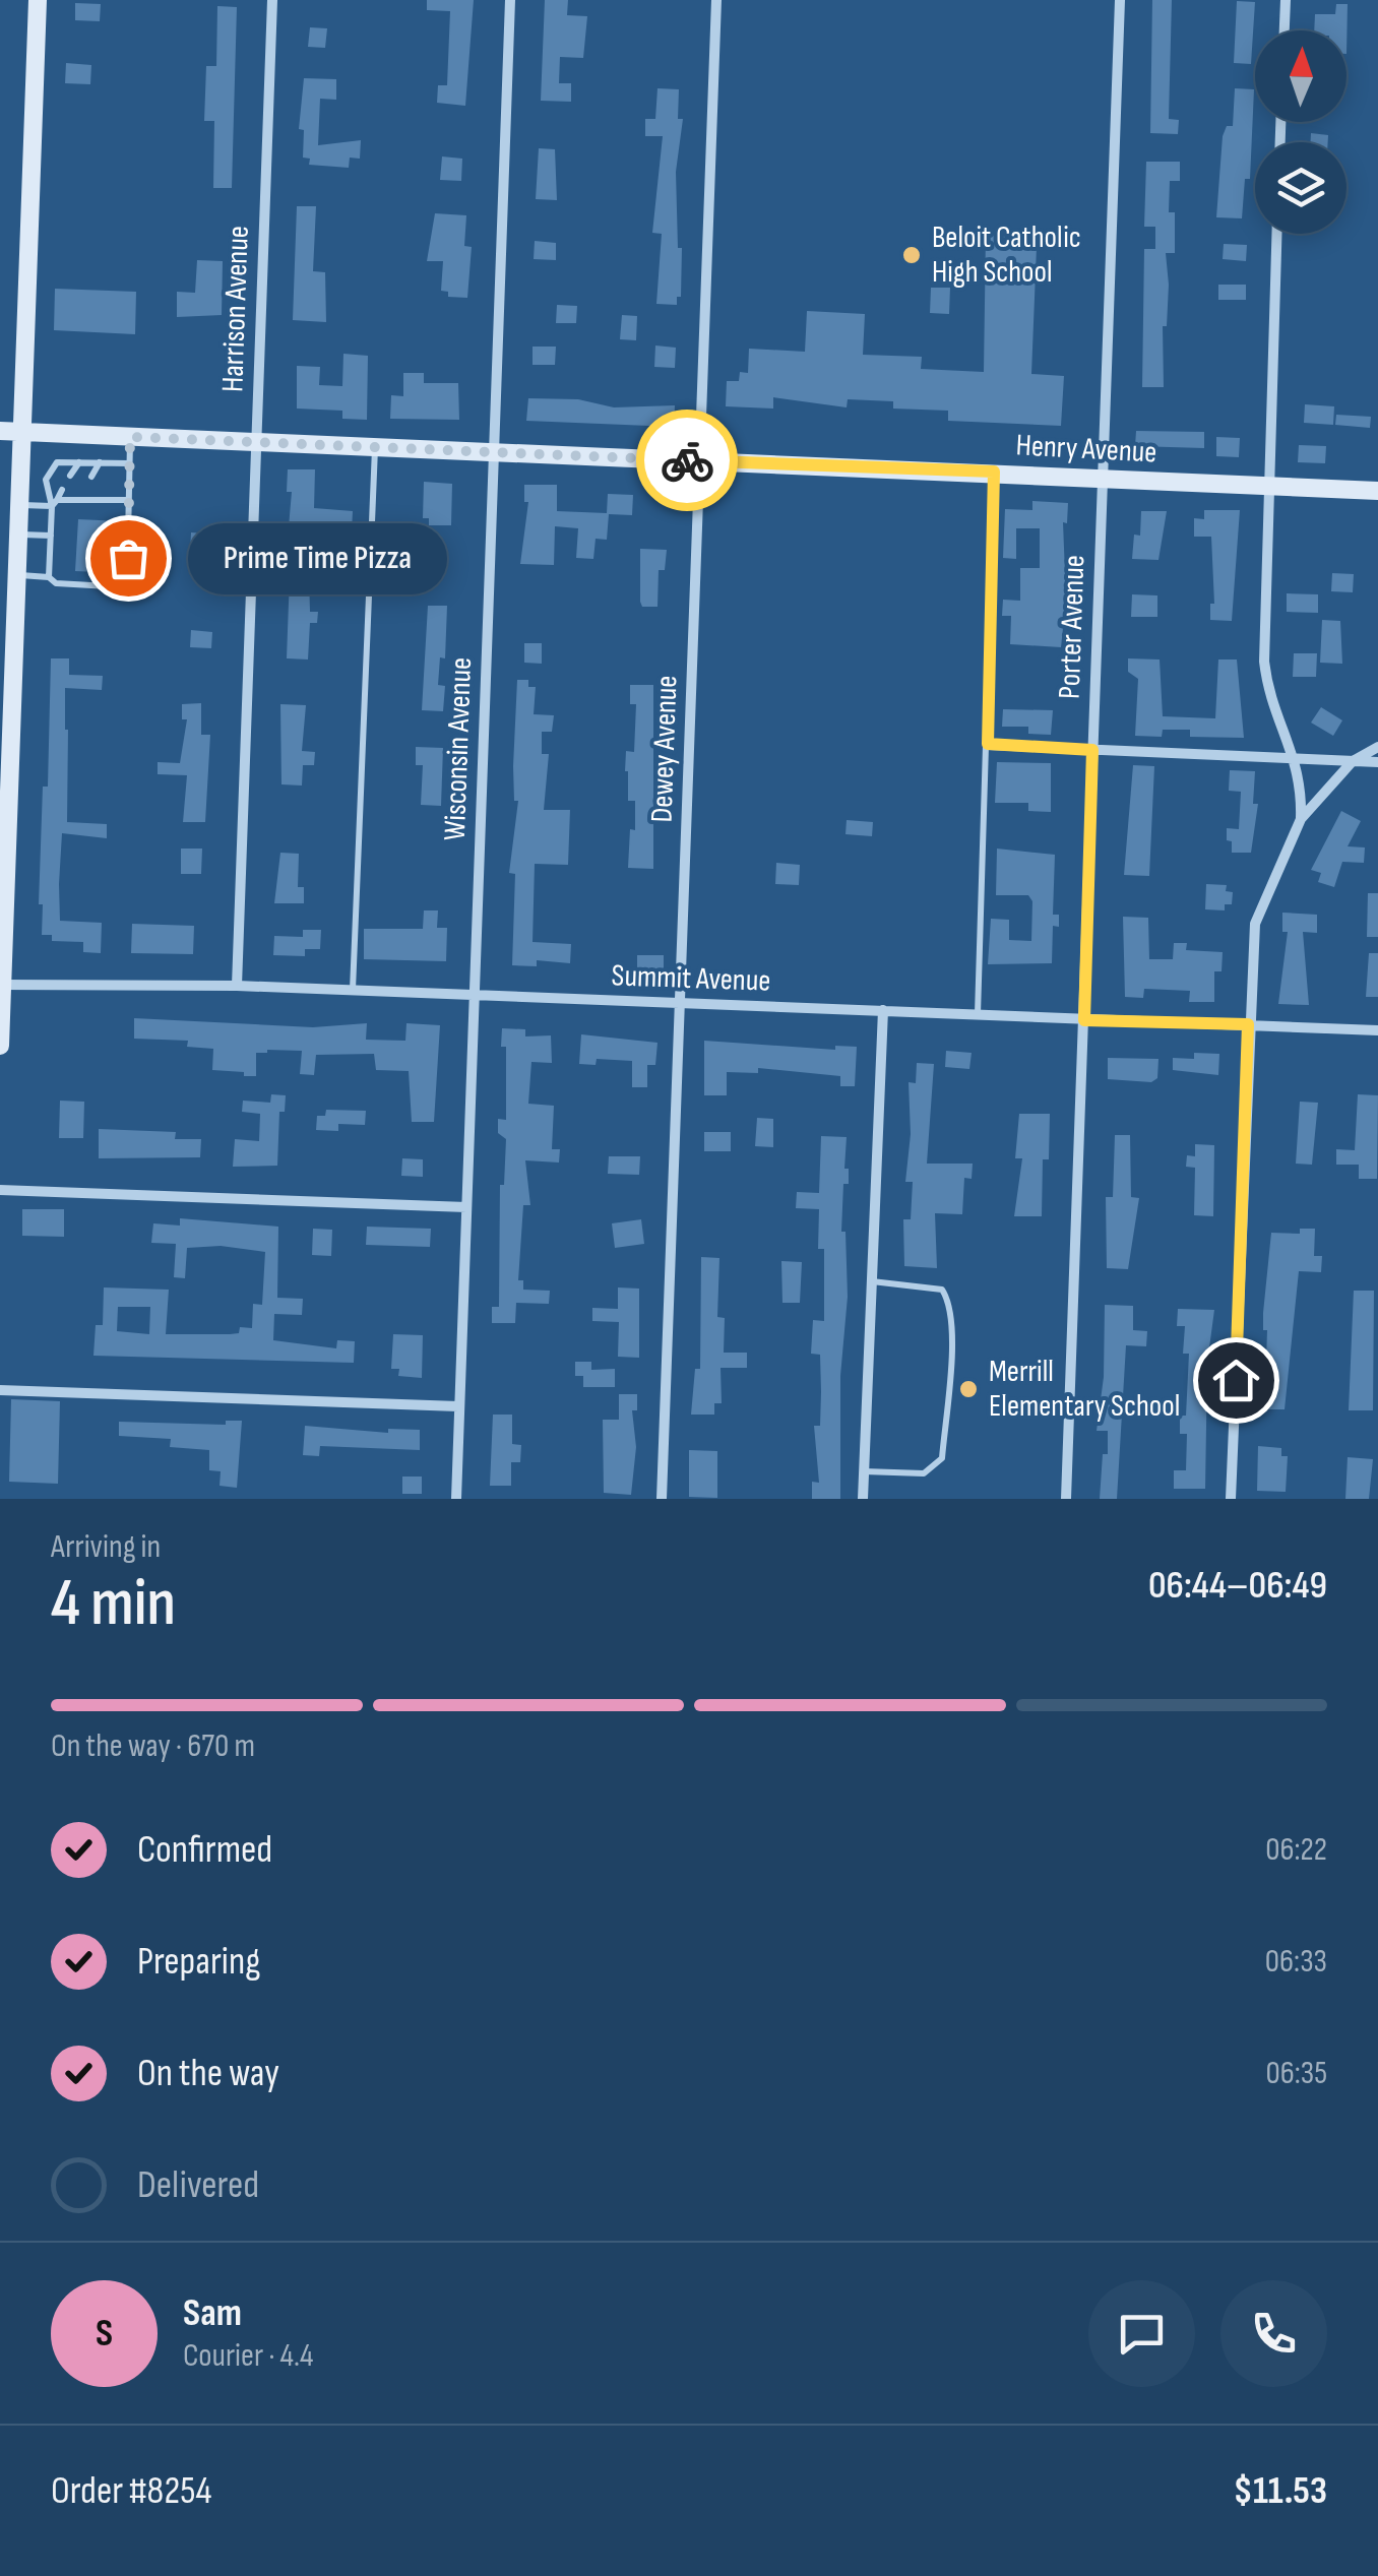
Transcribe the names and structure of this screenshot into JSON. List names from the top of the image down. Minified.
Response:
{"streets":{"street":["Harrison Avenue","Henry Avenue","Porter Avenue","Wisconsin Avenue","Dewey Avenue","Summit Avenue"]},"crossings":[["Harrison Avenue","Henry Avenue"],["Harrison Avenue","Summit Avenue"],["Henry Avenue","Porter Avenue"],["Henry Avenue","Wisconsin Avenue"],["Henry Avenue","Dewey Avenue"],["Porter Avenue","Summit Avenue"],["Wisconsin Avenue","Summit Avenue"],["Dewey Avenue","Summit Avenue"]],"places":["Beloit Catholic High School","Prime Time Pizza","Merrill Elementary School"],"north":"top","page":{"bubble":"Prime Time Pizza","heading":["4 min","Arriving in","06:44–06:49"],"panel":["Sam","Courier · 4.4","Order #8254","$11.53"],"bar":"On the way · 670 m","list":[["Confirmed","06:22"],["Preparing","06:33"],["On the way","06:35"],"Delivered"],"round":"S"}}
